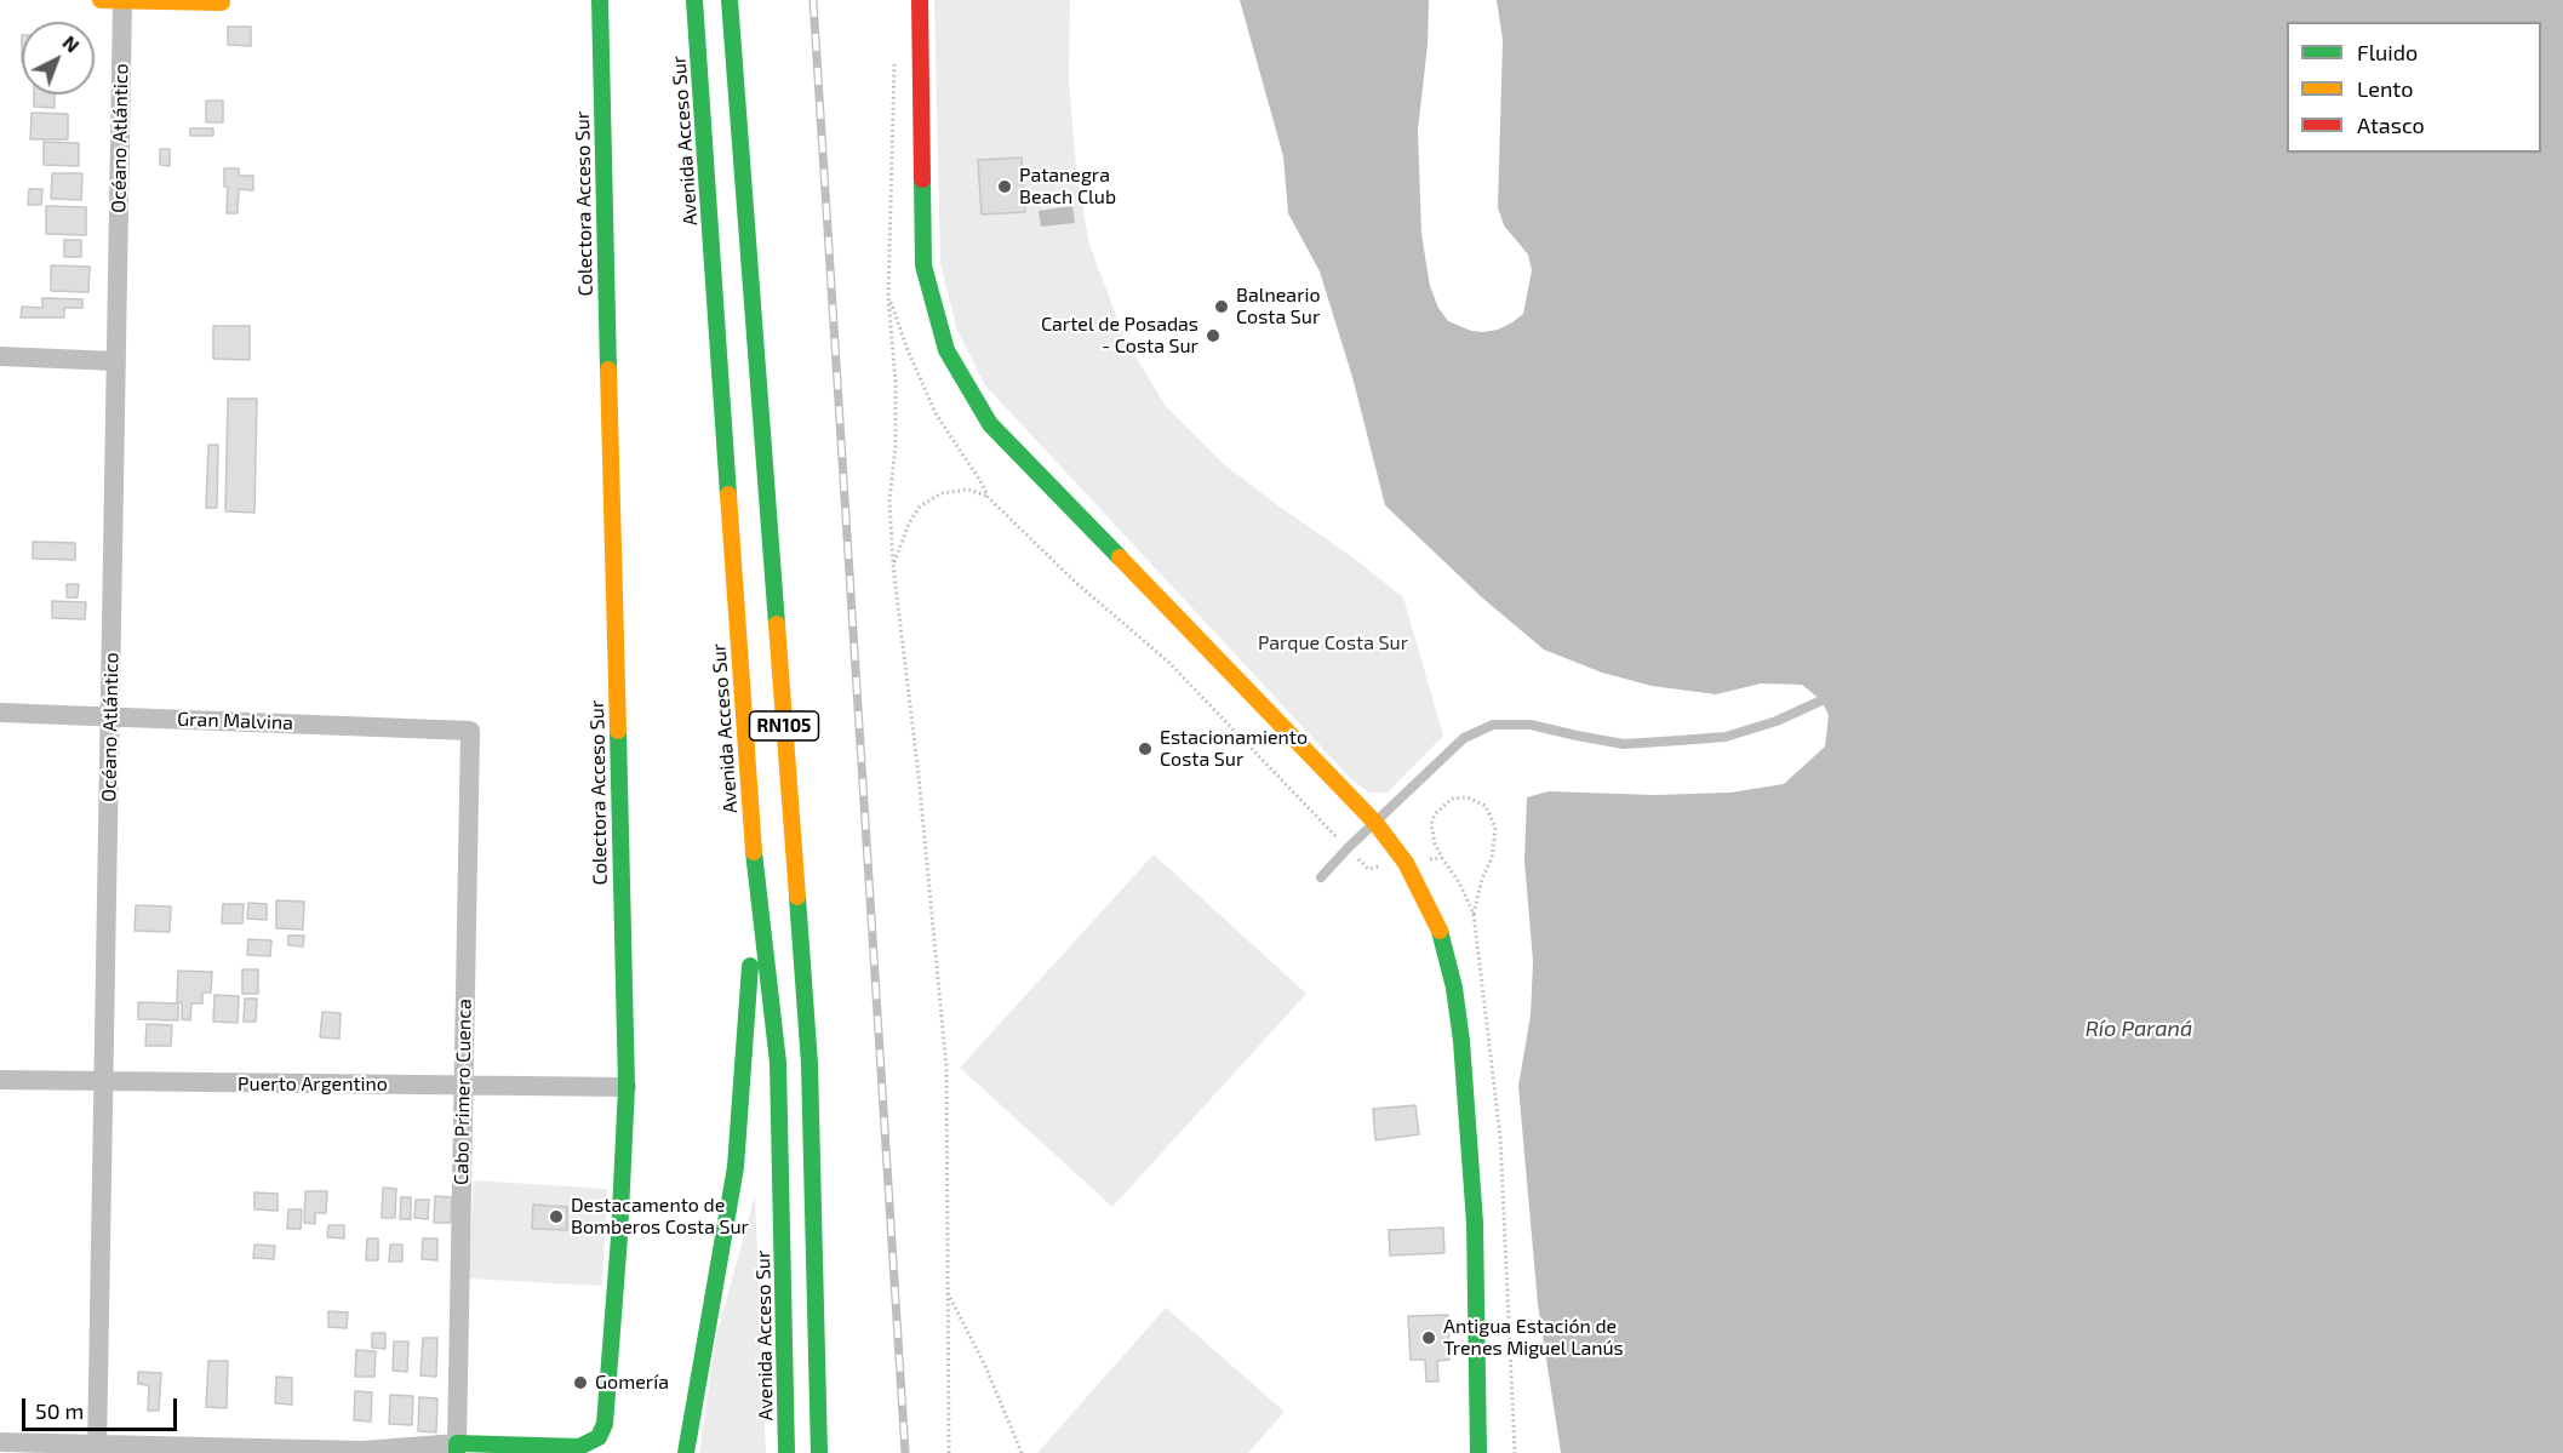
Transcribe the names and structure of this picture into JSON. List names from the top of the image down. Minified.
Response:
{"streets":{"main road":["Avenida Acceso Sur","Colectora Acceso Sur","RN105"],"street":["Océano Atlántico","Gran Malvina","Puerto Argentino","Cabo Primero Cuenca"]},"crossings":[["Océano Atlántico","Gran Malvina"],["Océano Atlántico","Puerto Argentino"],["Colectora Acceso Sur","Puerto Argentino"],["Colectora Acceso Sur","Cabo Primero Cuenca"],["Gran Malvina","Cabo Primero Cuenca"],["Puerto Argentino","Cabo Primero Cuenca"]],"water":["Río Paraná"],"parks":["Parque Costa Sur"],"places":["Patanegra Beach Club","Balneario Costa Sur","Cartel de Posadas - Costa Sur","Estacionamiento Costa Sur","Destacamento de Bomberos Costa Sur","Antigua Estación de Trenes Miguel Lanús","Gomería"],"legend":["Fluido","Lento","Atasco"],"scale_bar":"50 m","north":"top right"}
